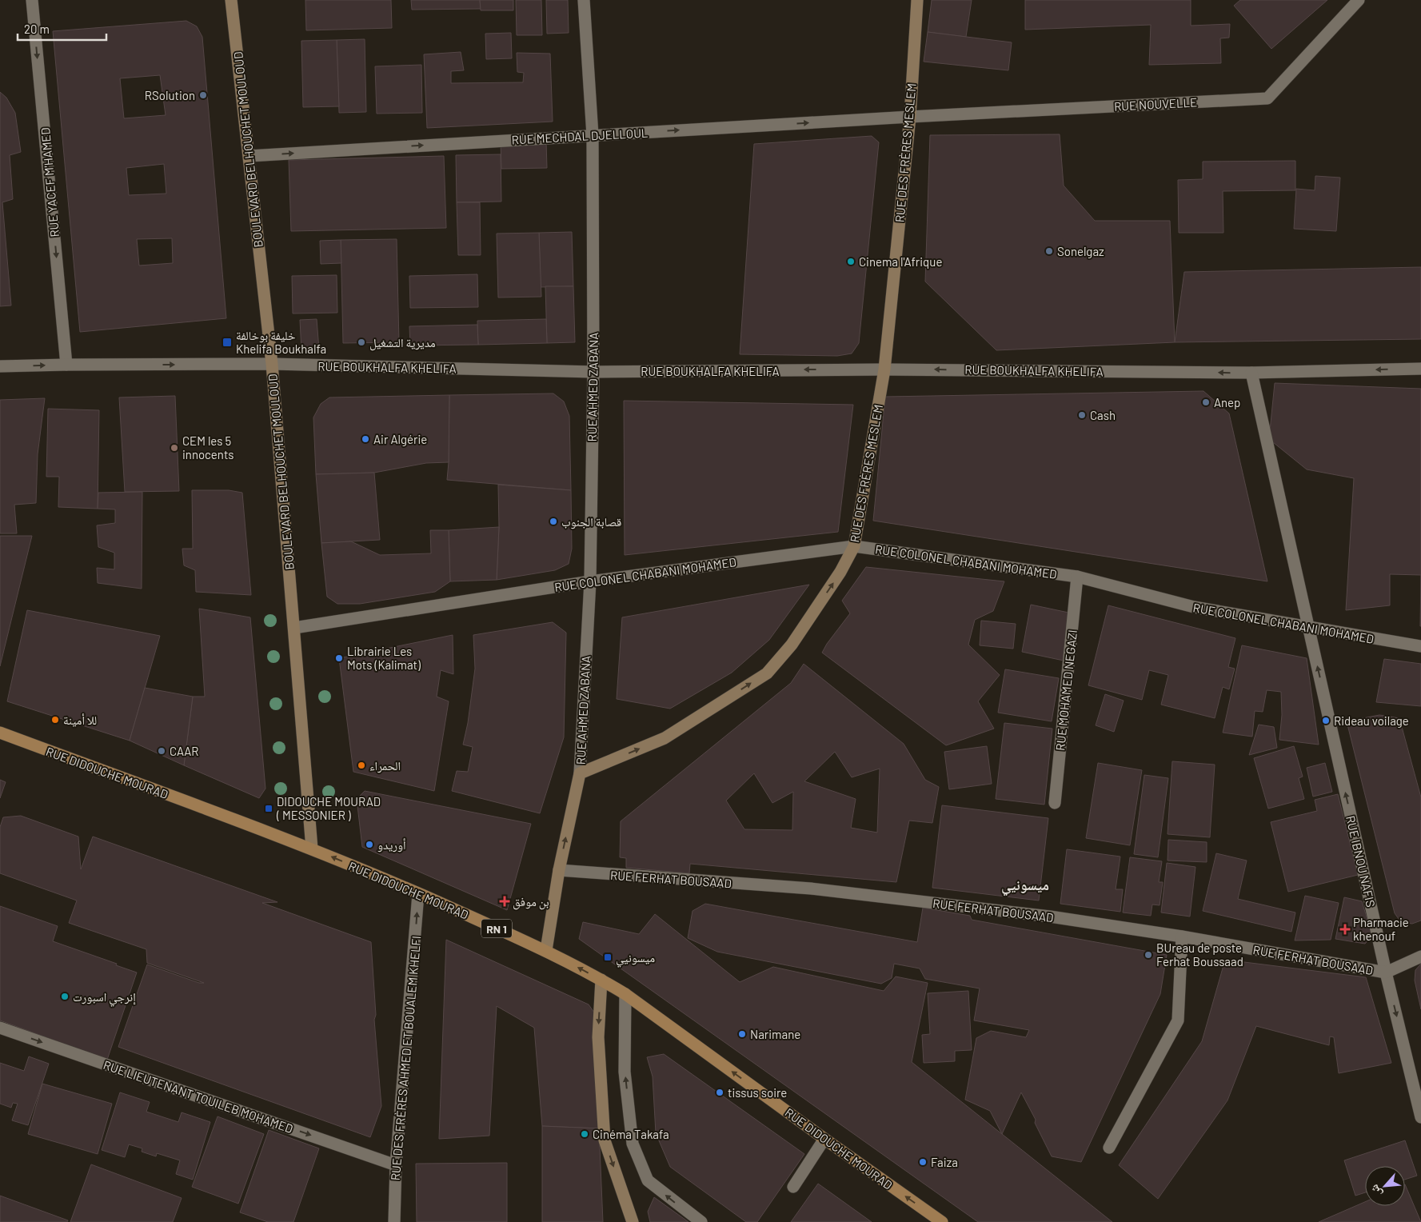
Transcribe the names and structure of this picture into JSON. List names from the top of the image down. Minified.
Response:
{"streets":{"main road":["RUE DIDOUCHE MOURAD","RN 1"],"street":["RUE NOUVELLE","RUE MECHDAL DJELLOUL","BOULEVARD BELHOUCHET MOULOUD","RUE DES FRÈRES MESLEM","RUE YACEF M'HAMED","RUE BOUKHALFA KHELIFA","RUE AHMED ZABANA","RUE COLONEL CHABANI MOHAMED","RUE MOHAMED NEGAZI","RUE IBNOU NAFIS","RUE FERHAT BOUSAAD","RUE DES FRÈRES AHMED ET BOUALEM KHELFI","RUE LIEUTENANT TOUILEB MOHAMED"]},"crossings":[["RUE NOUVELLE","RUE MECHDAL DJELLOUL"],["RUE NOUVELLE","RUE DES FRÈRES MESLEM"],["RUE MECHDAL DJELLOUL","BOULEVARD BELHOUCHET MOULOUD"],["RUE MECHDAL DJELLOUL","RUE DES FRÈRES MESLEM"],["RUE MECHDAL DJELLOUL","RUE AHMED ZABANA"],["BOULEVARD BELHOUCHET MOULOUD","RUE BOUKHALFA KHELIFA"],["BOULEVARD BELHOUCHET MOULOUD","RUE COLONEL CHABANI MOHAMED"],["BOULEVARD BELHOUCHET MOULOUD","RUE DIDOUCHE MOURAD"],["RUE DES FRÈRES MESLEM","RUE BOUKHALFA KHELIFA"],["RUE DES FRÈRES MESLEM","RUE AHMED ZABANA"],["RUE DES FRÈRES MESLEM","RUE COLONEL CHABANI MOHAMED"],["RUE YACEF M'HAMED","RUE BOUKHALFA KHELIFA"],["RUE BOUKHALFA KHELIFA","RUE AHMED ZABANA"],["RUE BOUKHALFA KHELIFA","RUE IBNOU NAFIS"],["RUE AHMED ZABANA","RUE COLONEL CHABANI MOHAMED"],["RUE COLONEL CHABANI MOHAMED","RUE MOHAMED NEGAZI"],["RUE COLONEL CHABANI MOHAMED","RUE IBNOU NAFIS"],["RUE DIDOUCHE MOURAD","RUE DES FRÈRES AHMED ET BOUALEM KHELFI"],["RUE IBNOU NAFIS","RUE FERHAT BOUSAAD"],["RUE DES FRÈRES AHMED ET BOUALEM KHELFI","RUE LIEUTENANT TOUILEB MOHAMED"]],"one_way":["RUE MECHDAL DJELLOUL","RUE DES FRÈRES MESLEM","RUE YACEF M'HAMED","RUE DIDOUCHE MOURAD","RUE DES FRÈRES AHMED ET BOUALEM KHELFI","RUE LIEUTENANT TOUILEB MOHAMED"],"districts":["ميسونيي"],"places":{"other":["RSolution","Sonelgaz","Cinema l'Afrique","مديرية التشغيل","Anep","Cash","Air Algérie","CEM les 5 innocents","قصابة الجنوب","Librairie Les Mots (Kalimat)","للا أمينة","Rideau voilage","CAAR","الحمراء","أوريدو","BUreau de poste Ferhat Boussaad","إنرجي اسبورت","Narimane","tissus soire","Cinéma Takafa","Faiza"],"transit":["خليفة بوخالفة Khelifa Boukhalfa","DIDOUCHE MOURAD ( MESSONIER )","ميسونيي"],"health":["بن موفق","Pharmacie khenouf"]},"scale_bar":"20 m","north":"bottom left"}
